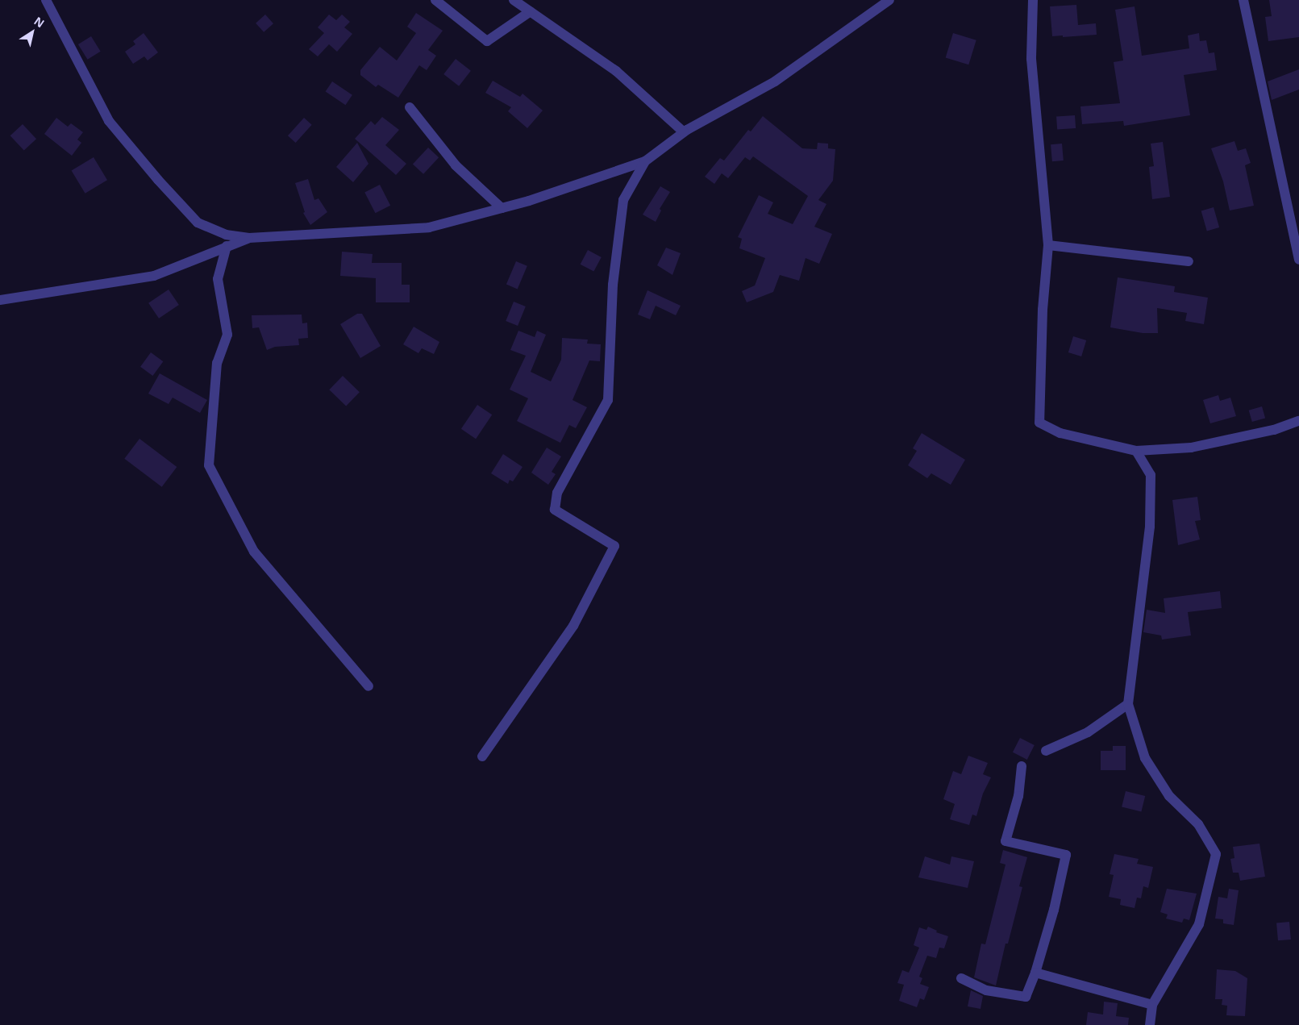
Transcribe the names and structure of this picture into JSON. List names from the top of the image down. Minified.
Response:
{"north":"top right"}
